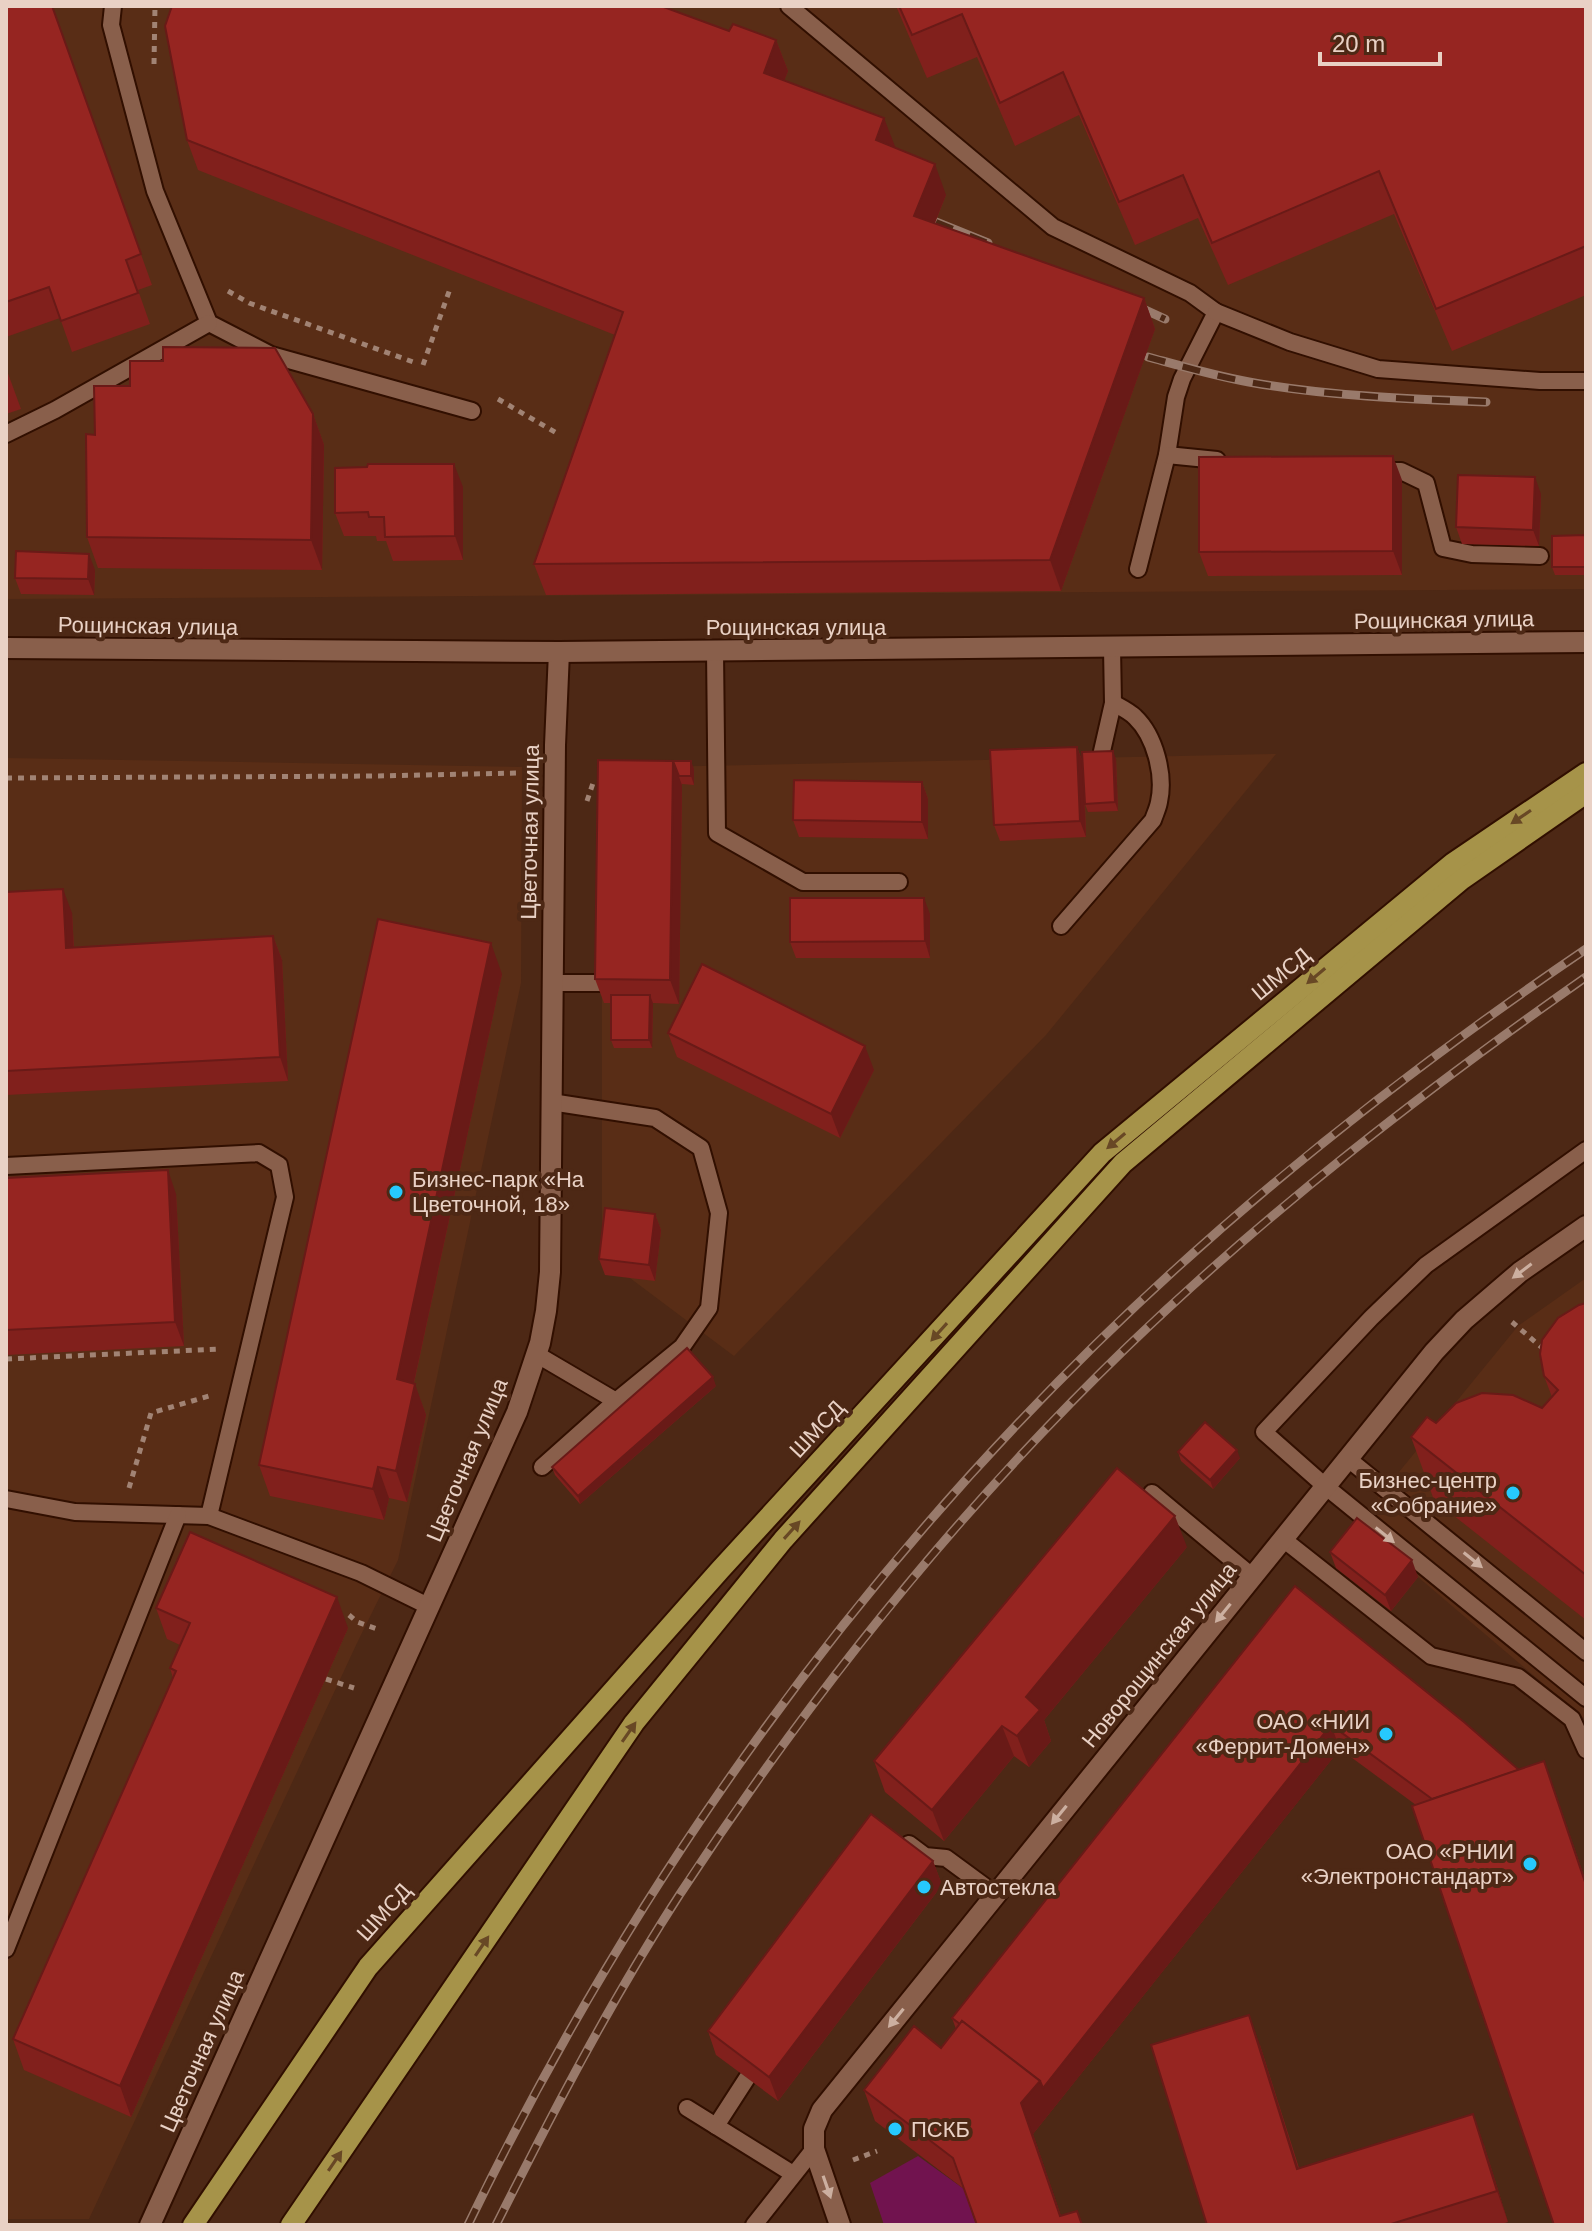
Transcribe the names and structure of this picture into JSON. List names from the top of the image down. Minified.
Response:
{"streets":{"main road":["ШМСД"],"street":["Рощинская улица","Цветочная улица","Новорощинская улица"]},"crossings":[["Рощинская улица","Цветочная улица"]],"one_way":["Новорощинская улица"],"places":["Бизнес-парк «На Цветочной, 18»","Бизнес-центр «Собрание»","ОАО «НИИ «Феррит-Домен»","ОАО «РНИИ «Электронстандарт»","Автостекла","ПСКБ"],"scale_bar":"20 m"}
